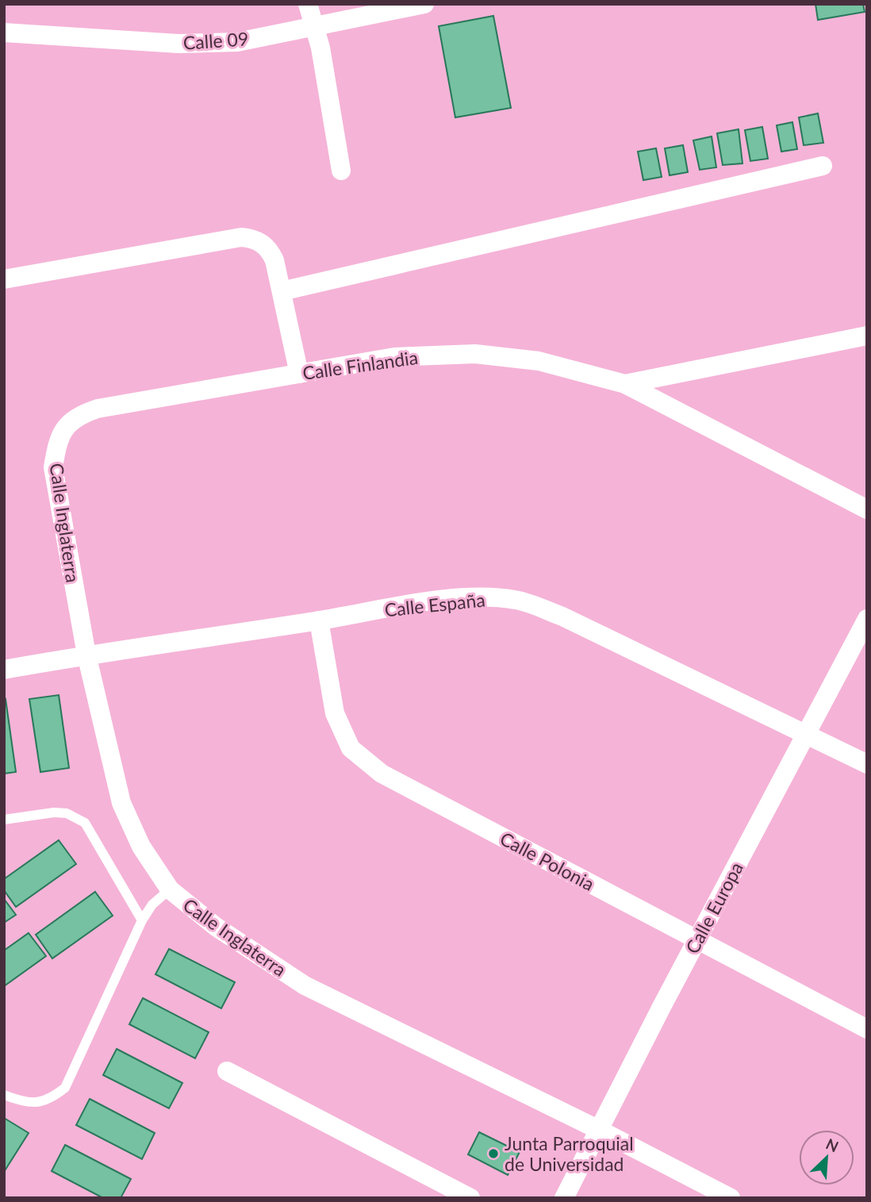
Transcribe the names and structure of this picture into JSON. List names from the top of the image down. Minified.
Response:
{"streets":{"street":["Calle 09","Calle Finlandia","Calle Inglaterra","Calle España","Calle Polonia","Calle Europa"]},"crossings":[["Calle Finlandia","Calle Inglaterra"],["Calle Inglaterra","Calle España"],["Calle Inglaterra","Calle Europa"],["Calle España","Calle Polonia"],["Calle España","Calle Europa"],["Calle Polonia","Calle Europa"]],"places":["Junta Parroquial de Universidad"],"north":"top right"}
